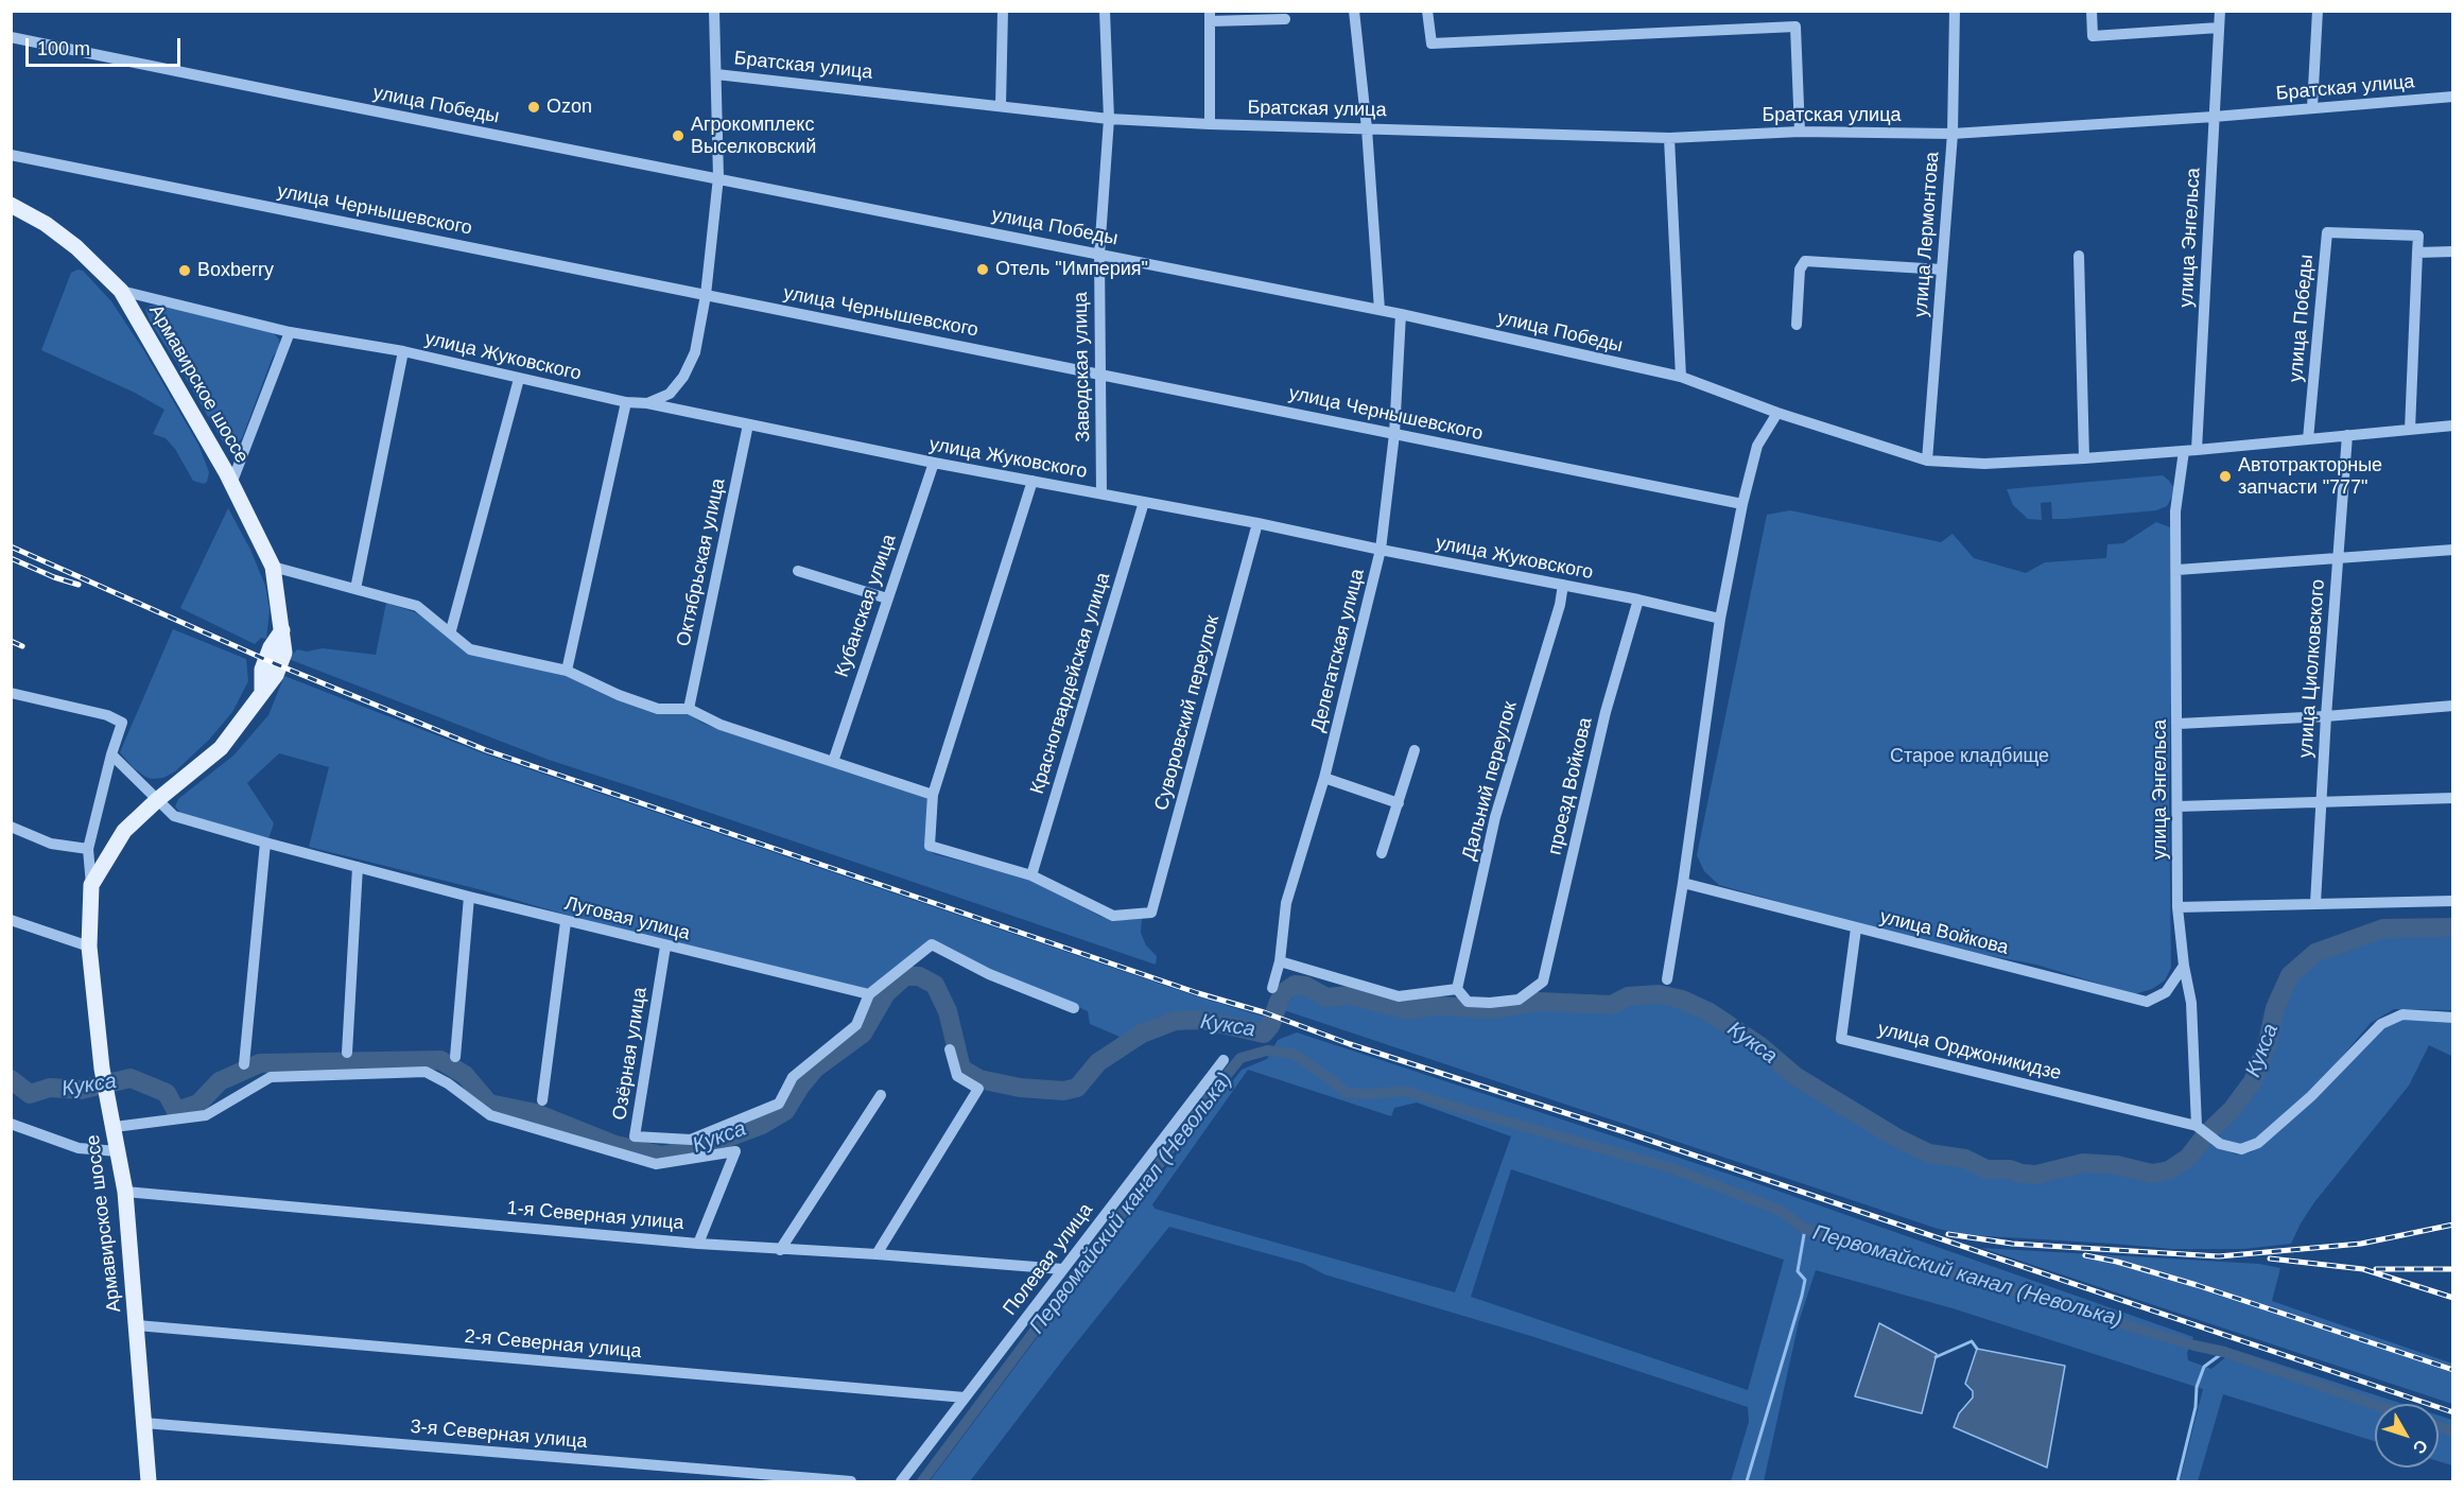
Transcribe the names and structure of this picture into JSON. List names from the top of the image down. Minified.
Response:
{"streets":{"main road":["Армавирское шоссе"],"street":["Братская улица","улица Победы","улица Чернышевского","улица Лермонтова","улица Энгельса","улица Жуковского","Заводская улица","Октябрьская улица","Кубанская улица","Делегатская улица","улица Циолковского","Красногвардейская улица","Суворовский переулок","Дальний переулок","проезд Войкова","Луговая улица","улица Войкова","улица Орджоникидзе","Озёрная улица","1-я Северная улица","Полевая улица","2-я Северная улица","3-я Северная улица"]},"crossings":[["Братская улица","улица Лермонтова"],["Братская улица","улица Энгельса"],["Братская улица","Заводская улица"],["улица Победы","улица Лермонтова"],["улица Победы","улица Энгельса"],["улица Победы","Заводская улица"],["улица Победы","Делегатская улица"],["улица Победы","улица Циолковского"],["улица Чернышевского","Заводская улица"],["улица Чернышевского","Делегатская улица"],["улица Энгельса","улица Войкова"],["улица Энгельса","улица Орджоникидзе"],["улица Жуковского","Заводская улица"],["улица Жуковского","Армавирское шоссе"],["улица Жуковского","Октябрьская улица"],["улица Жуковского","Кубанская улица"],["улица Жуковского","Делегатская улица"],["улица Жуковского","Красногвардейская улица"],["улица Жуковского","Суворовский переулок"],["улица Жуковского","Дальний переулок"],["улица Жуковского","проезд Войкова"],["Армавирское шоссе","Луговая улица"],["Армавирское шоссе","1-я Северная улица"],["Армавирское шоссе","2-я Северная улица"],["Армавирское шоссе","3-я Северная улица"],["Красногвардейская улица","Суворовский переулок"],["Дальний переулок","проезд Войкова"],["Луговая улица","Озёрная улица"],["улица Войкова","улица Орджоникидзе"],["1-я Северная улица","Полевая улица"],["Полевая улица","2-я Северная улица"]],"water":["Кукса","Первомайский канал (Неволька)"],"parks":["Старое кладбище"],"places":["Ozon","Агрокомплекс Выселковский","Отель \"Империя\"","Boxberry","Автотракторные запчасти \"777\""],"scale_bar":"100 m","north":"bottom right"}
